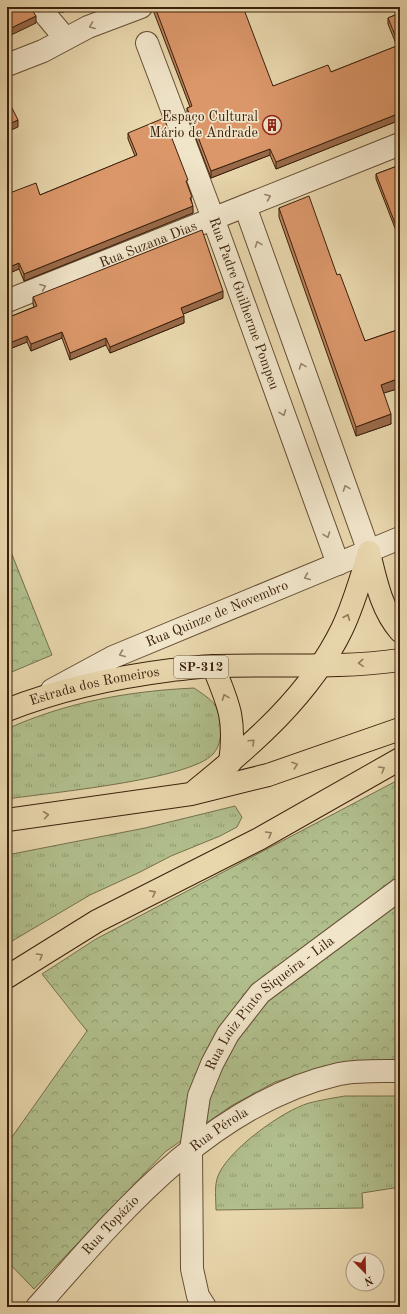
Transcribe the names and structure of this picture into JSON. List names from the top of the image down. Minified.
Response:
{"streets":{"main road":["SP-312","Estrada dos Romeiros"],"street":["Rua Suzana Dias","Rua Padre Guilherme Pompeu","Rua Quinze de Novembro","Rua Luiz Pinto Siqueira - Lila","Rua Pérola","Rua Topázio"]},"crossings":[["Rua Suzana Dias","Rua Padre Guilherme Pompeu"],["Rua Padre Guilherme Pompeu","Rua Quinze de Novembro"],["Rua Quinze de Novembro","Estrada dos Romeiros"],["Rua Luiz Pinto Siqueira - Lila","Rua Pérola"],["Rua Luiz Pinto Siqueira - Lila","Rua Topázio"],["Rua Pérola","Rua Topázio"]],"one_way":["Rua Suzana Dias","Rua Quinze de Novembro"],"places":{"building":["Espaço Cultural Mário de Andrade"]},"north":"bottom right"}
